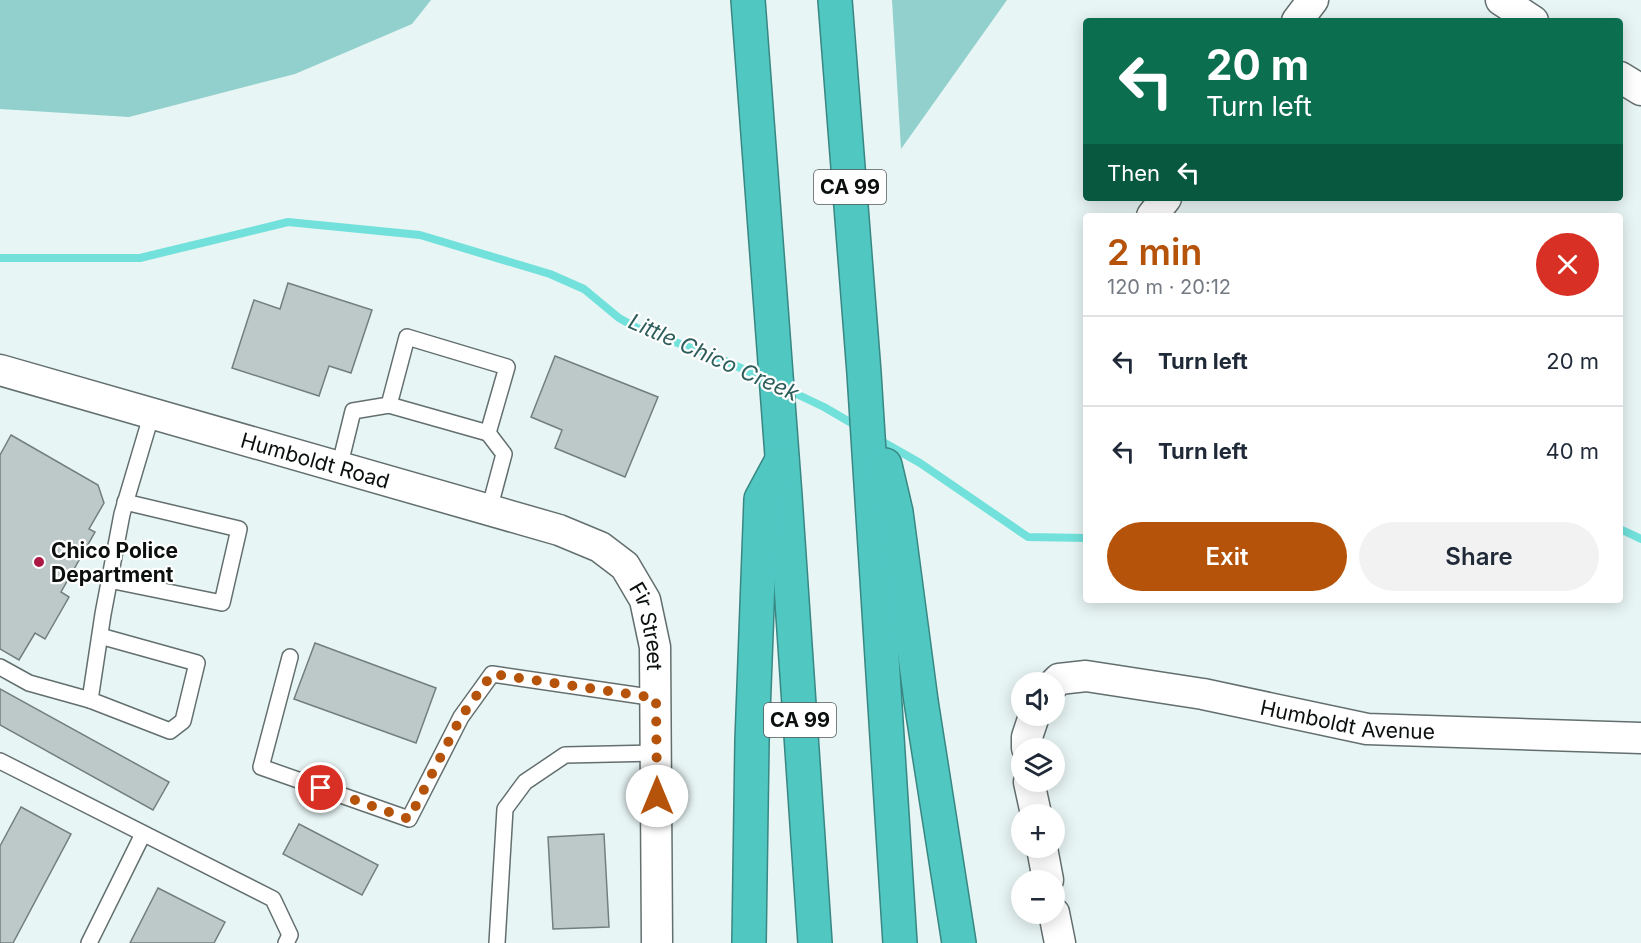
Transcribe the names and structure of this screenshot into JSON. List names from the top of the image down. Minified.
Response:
{"streets":{"highway":["CA 99"],"street":["Humboldt Road","Fir Street","Humboldt Avenue"]},"crossings":[["Humboldt Road","Fir Street"]],"water":["Little Chico Creek"],"places":["Chico Police Department"],"page":{"turn":["20 m","Turn left"],"then":"Then","heading":["2 min","120 m · 20:12"],"list":[{"name":"Turn left","value":"20 m"},{"name":"Turn left","value":"40 m"}],"buttons":["Exit","Share"],"map_buttons":["+","−"]}}
